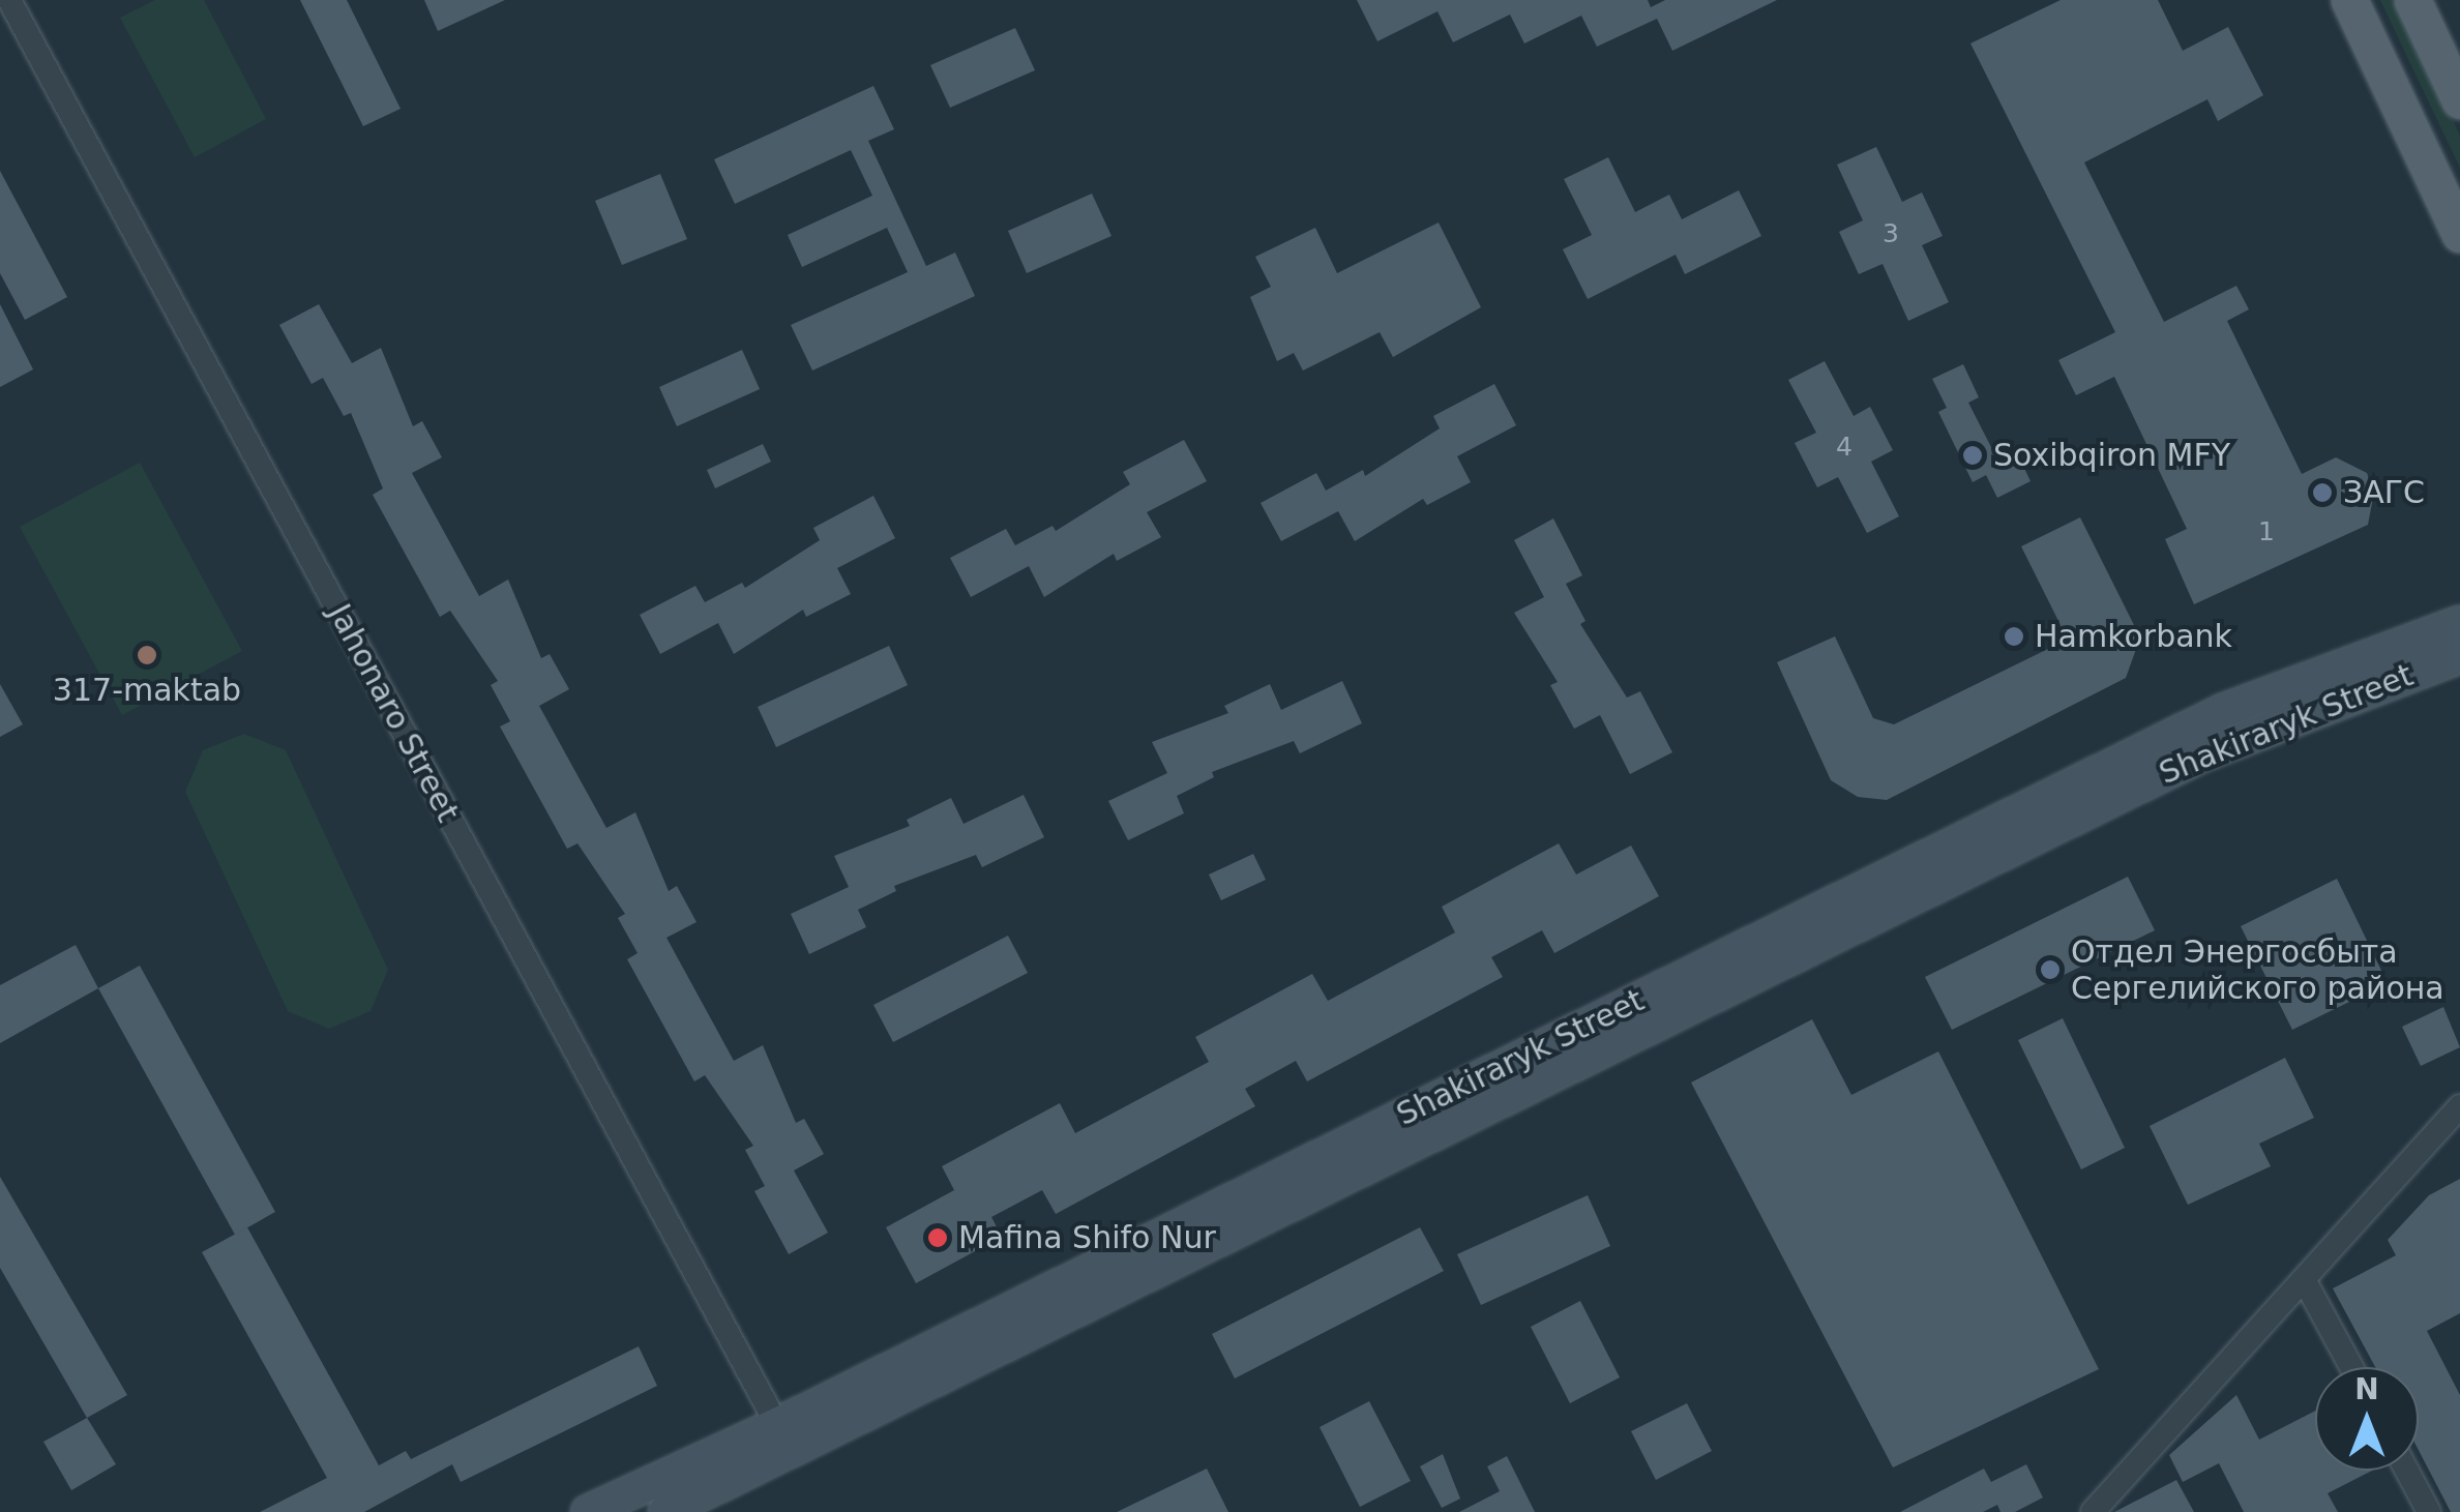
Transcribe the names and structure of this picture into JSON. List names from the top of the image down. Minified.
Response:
{"streets":{"main road":["Shakiraryk Street"],"street":["Jahonaro Street"]},"crossings":[["Jahonaro Street","Shakiraryk Street"]],"places":["Soxibqiron MFY","ЗАГС","Hamkorbank","317-maktab","Отдел Энергосбыта Сергелийского района","Mafina Shifo Nur"],"house_numbers":["3","4","1"],"north":"top"}
